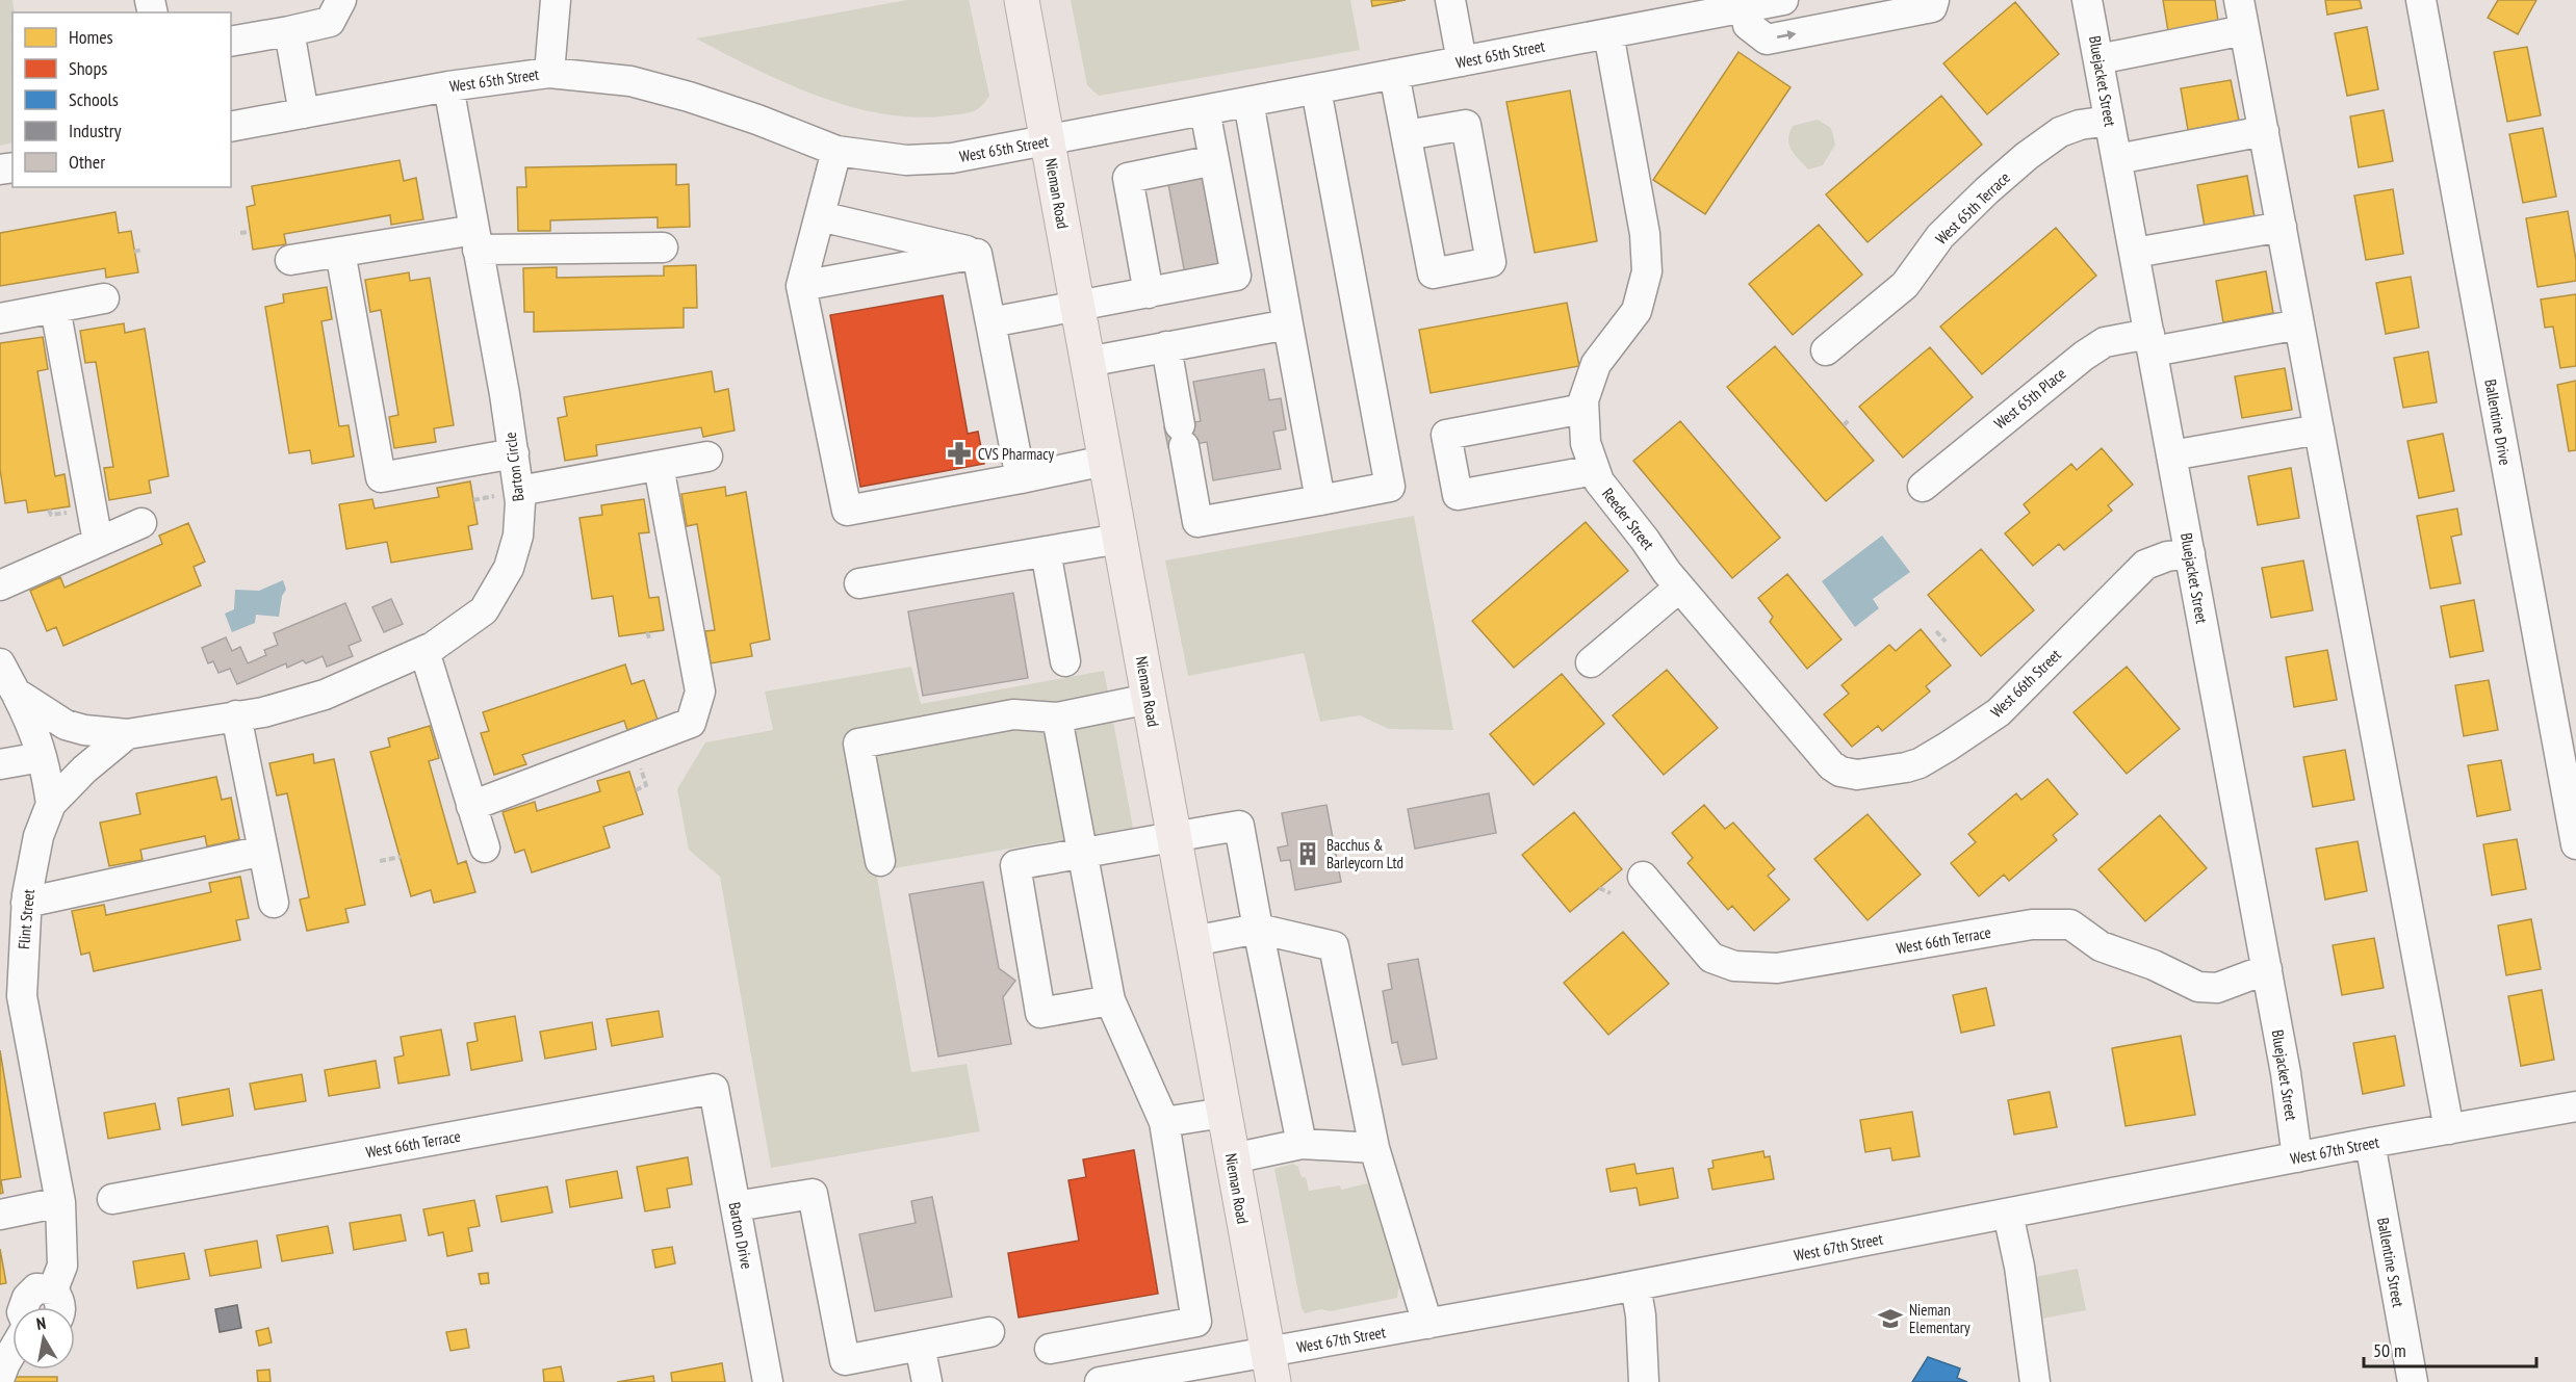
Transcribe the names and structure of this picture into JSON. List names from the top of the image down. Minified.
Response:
{"streets":{"main road":["Nieman Road"],"street":["West 65th Street","Bluejacket Street","West 65th Terrace","West 65th Place","Ballentine Drive","Barton Circle","Reeder Street","West 66th Street","Flint Street","West 66th Terrace","West 67th Street","Barton Drive","Ballentine Street"]},"crossings":[["West 65th Street","Nieman Road"],["West 65th Street","Barton Circle"],["West 65th Street","Reeder Street"],["Bluejacket Street","West 65th Terrace"],["Bluejacket Street","West 65th Place"],["Bluejacket Street","West 66th Street"],["Bluejacket Street","West 66th Terrace"],["Bluejacket Street","West 67th Street"],["Nieman Road","West 67th Street"],["Barton Circle","Flint Street"],["Reeder Street","West 66th Street"],["West 66th Terrace","Barton Drive"],["West 67th Street","Ballentine Street"]],"places":{"pharmacy":["CVS Pharmacy"],"building":["Bacchus & Barleycorn Ltd"],"school or university":["Nieman Elementary"]},"legend":["Homes","Shops","Schools","Industry","Other"],"scale_bar":"50 m","north":"top"}
